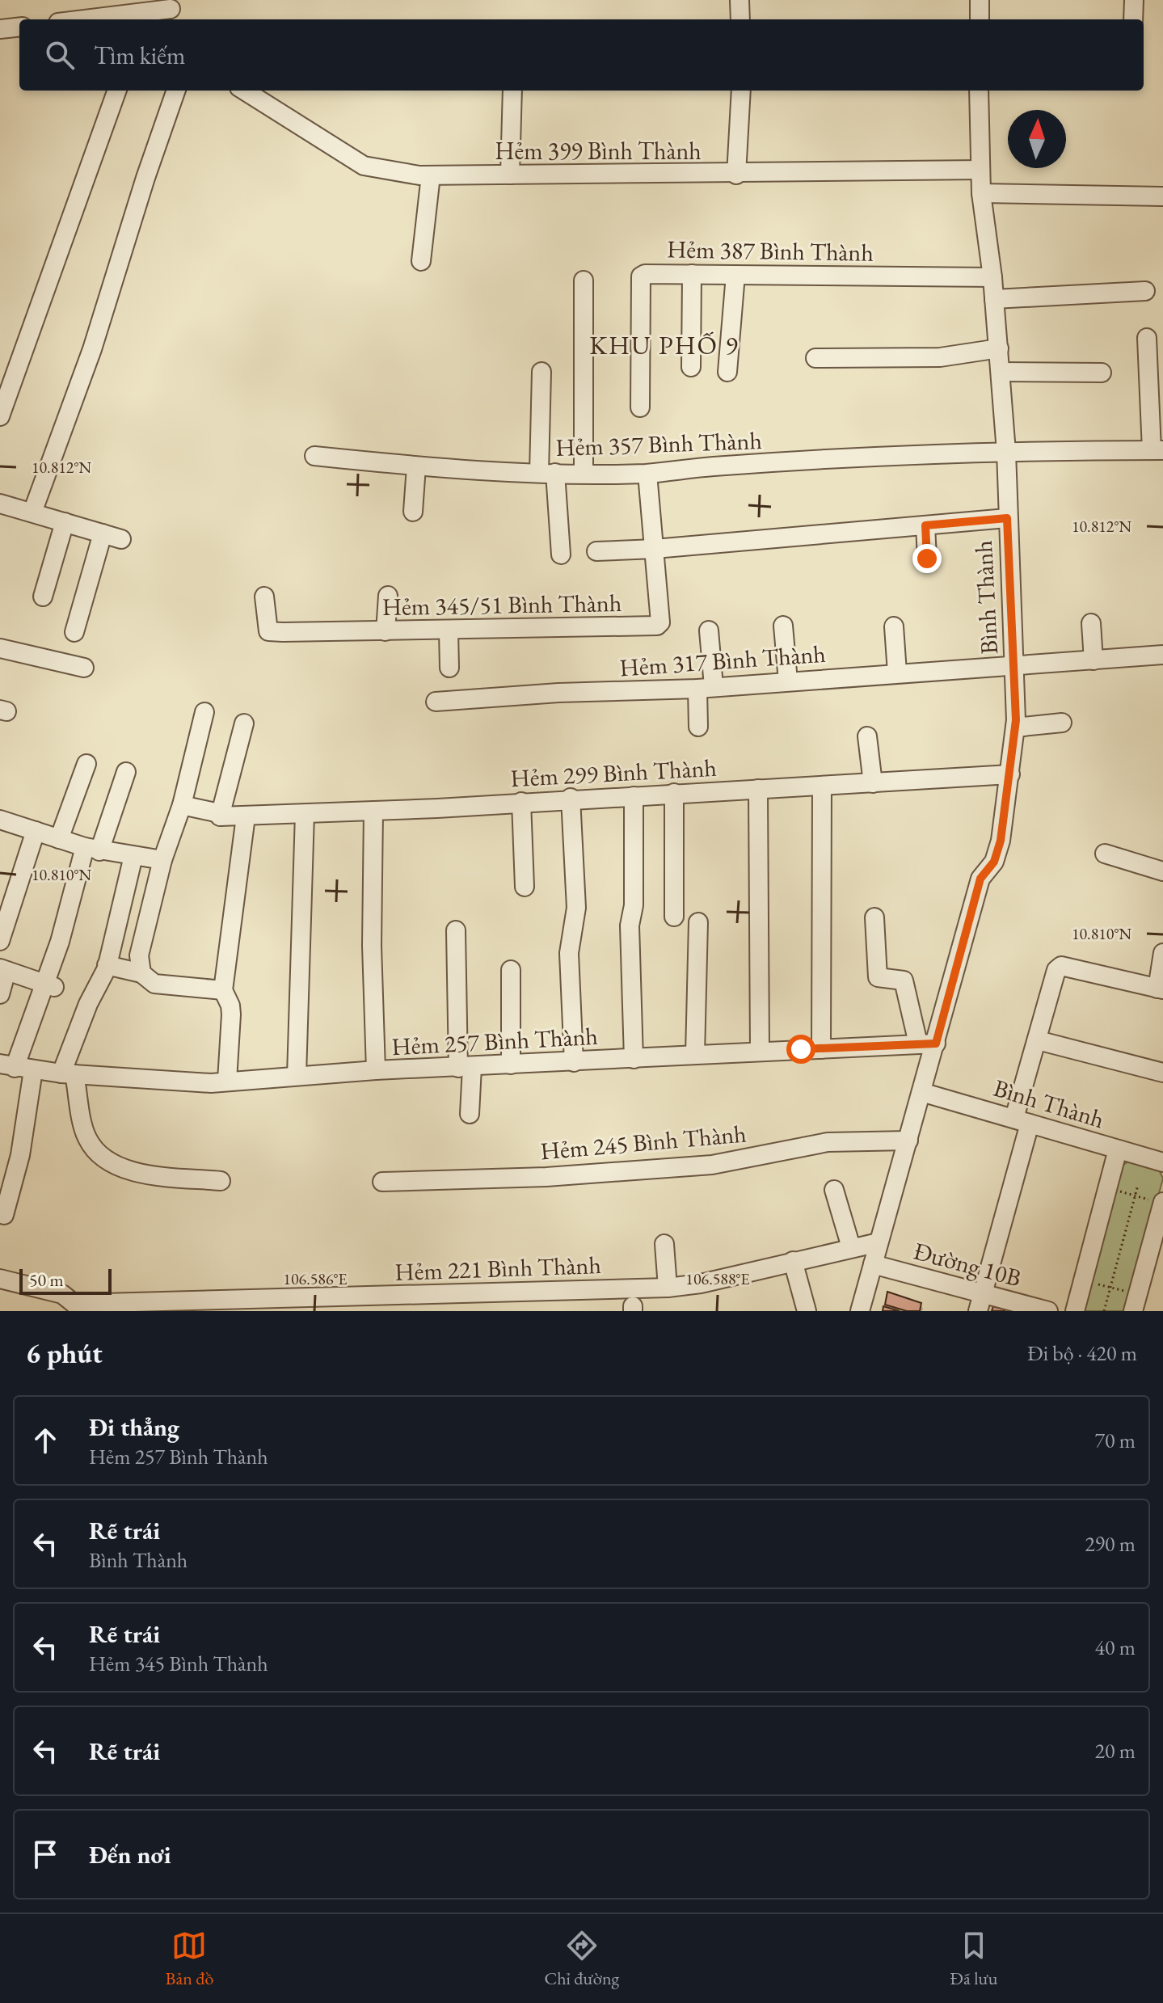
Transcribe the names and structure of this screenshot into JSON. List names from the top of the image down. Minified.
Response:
{"streets":{"street":["Hẻm 399 Bình Thành","Hẻm 387 Bình Thành","Hẻm 357 Bình Thành","Bình Thành","Hẻm 345/51 Bình Thành","Hẻm 317 Bình Thành","Hẻm 299 Bình Thành","Hẻm 257 Bình Thành","Hẻm 245 Bình Thành","Đường 10B","Hẻm 221 Bình Thành"]},"crossings":[["Hẻm 399 Bình Thành","Bình Thành"],["Hẻm 387 Bình Thành","Bình Thành"],["Hẻm 357 Bình Thành","Bình Thành"],["Bình Thành","Hẻm 317 Bình Thành"],["Bình Thành","Hẻm 299 Bình Thành"],["Bình Thành","Hẻm 257 Bình Thành"],["Bình Thành","Hẻm 245 Bình Thành"],["Bình Thành","Đường 10B"],["Bình Thành","Hẻm 221 Bình Thành"]],"districts":["KHU PHỐ 9"],"scale_bar":"50 m","north":"top","page":{"search":"Tìm kiếm","scale":"50 m","heading":["6 phút","Đi bộ · 420 m"],"list":[["Đi thẳng","Hẻm 257 Bình Thành","70 m"],["Rẽ trái","Bình Thành","290 m"],["Rẽ trái","Hẻm 345 Bình Thành","40 m"],["Rẽ trái","20 m"],"Đến nơi"],"nav":["Bản đồ","Chỉ đường","Đã lưu"]},"coordinates":["10.812°N","10.810°N","106.586°E","106.588°E"]}
